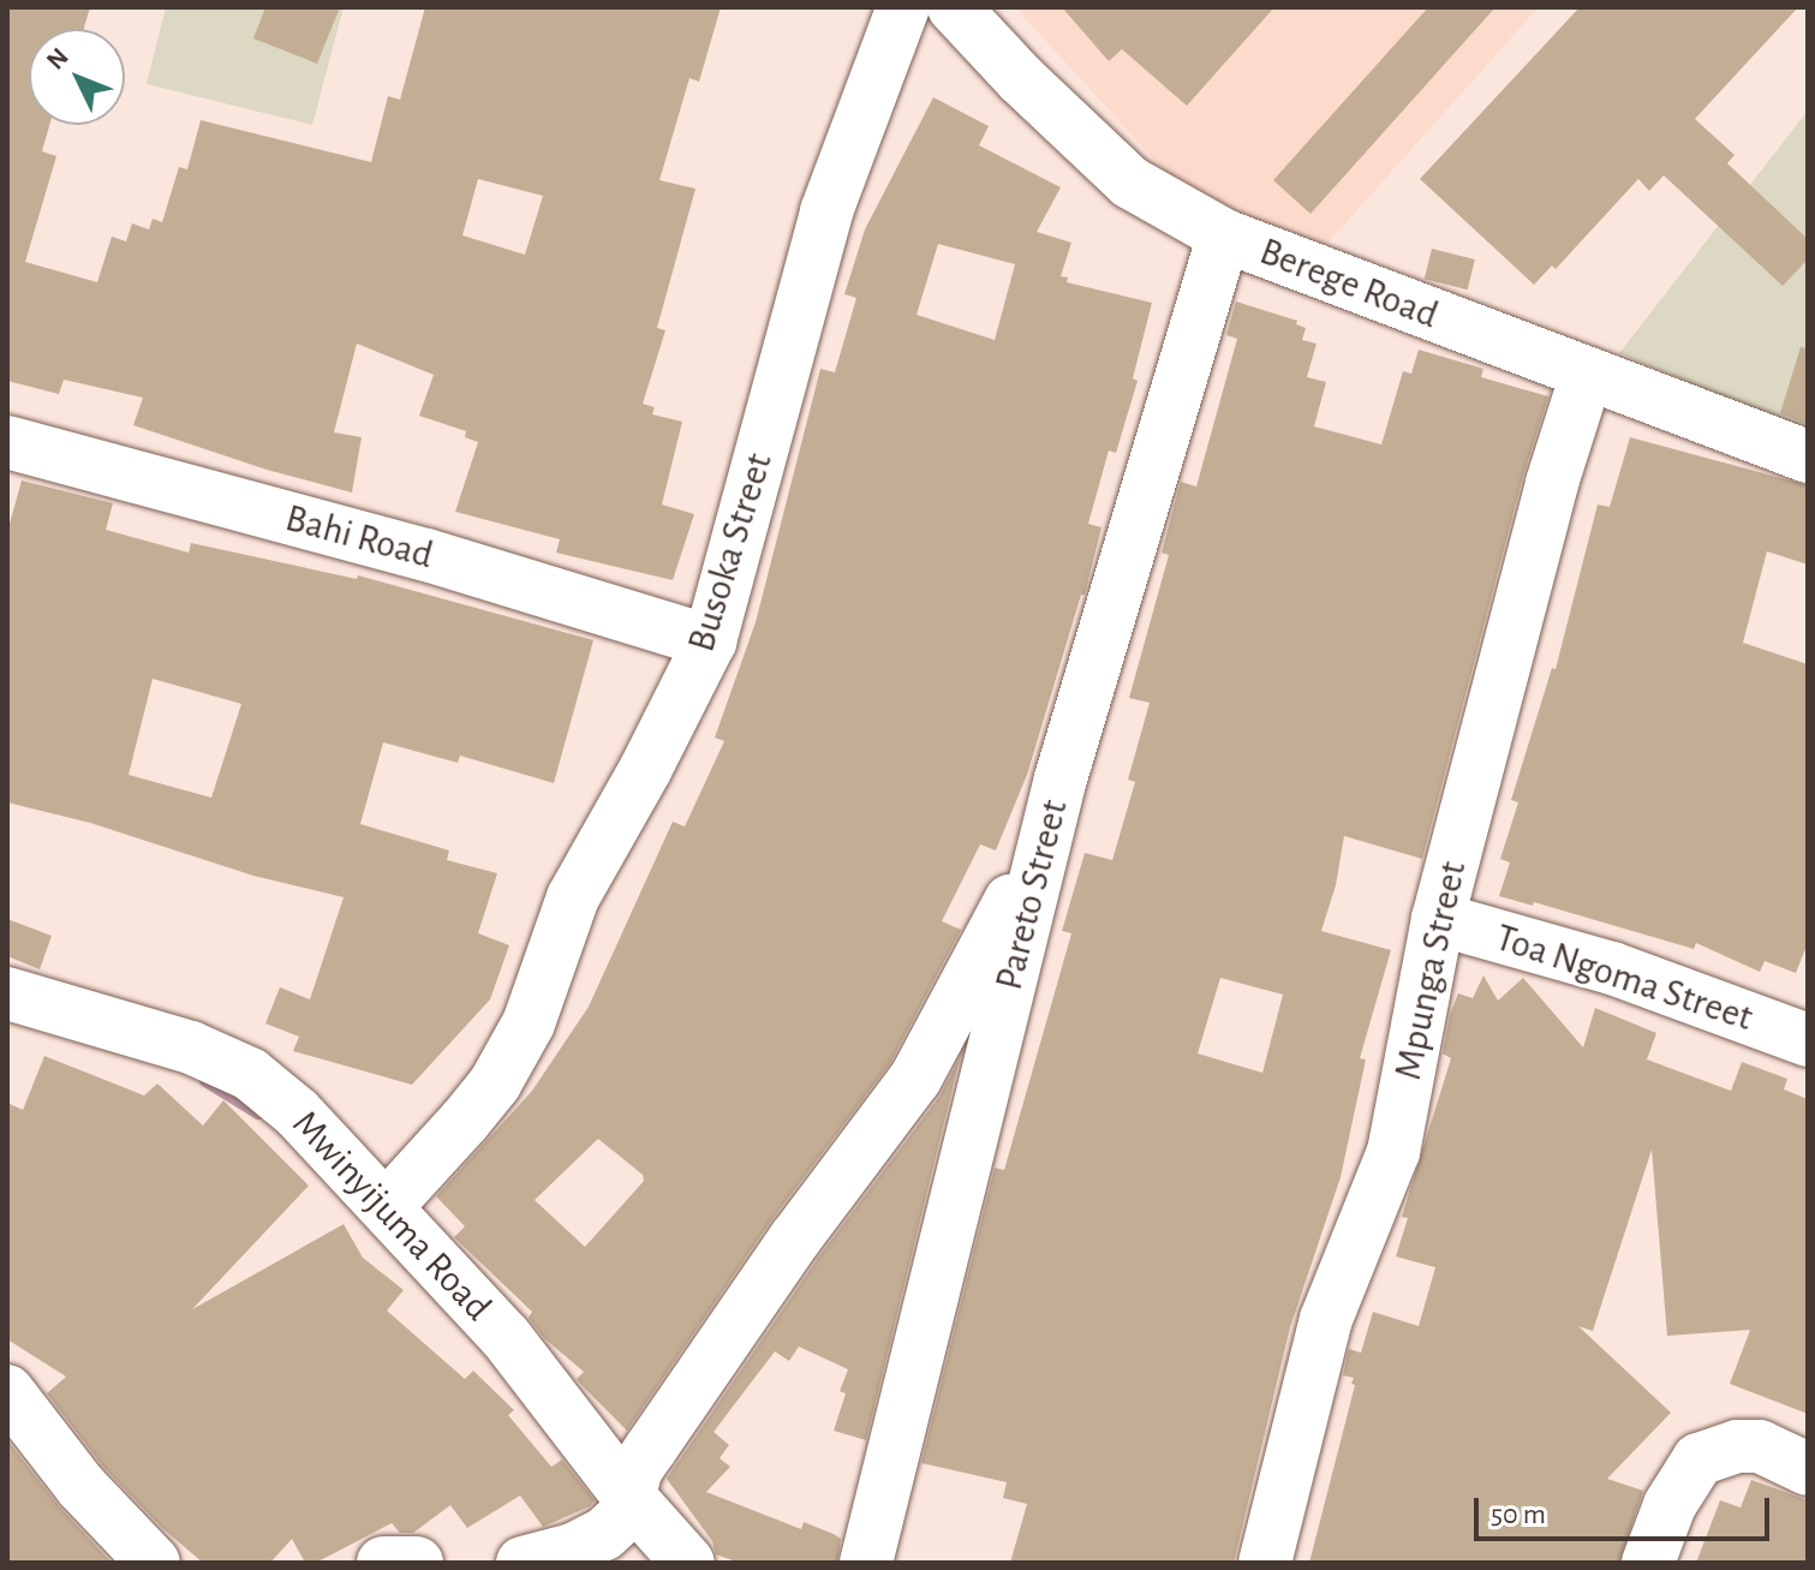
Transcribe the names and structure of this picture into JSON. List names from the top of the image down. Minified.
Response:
{"streets":{"street":["Berege Road","Bahi Road","Busoka Street","Pareto Street","Mpunga Street","Toa Ngoma Street","Mwinyijuma Road"]},"crossings":[["Berege Road","Pareto Street"],["Berege Road","Mpunga Street"],["Bahi Road","Busoka Street"],["Busoka Street","Mwinyijuma Road"],["Mpunga Street","Toa Ngoma Street"]],"scale_bar":"50 m","north":"top left"}
